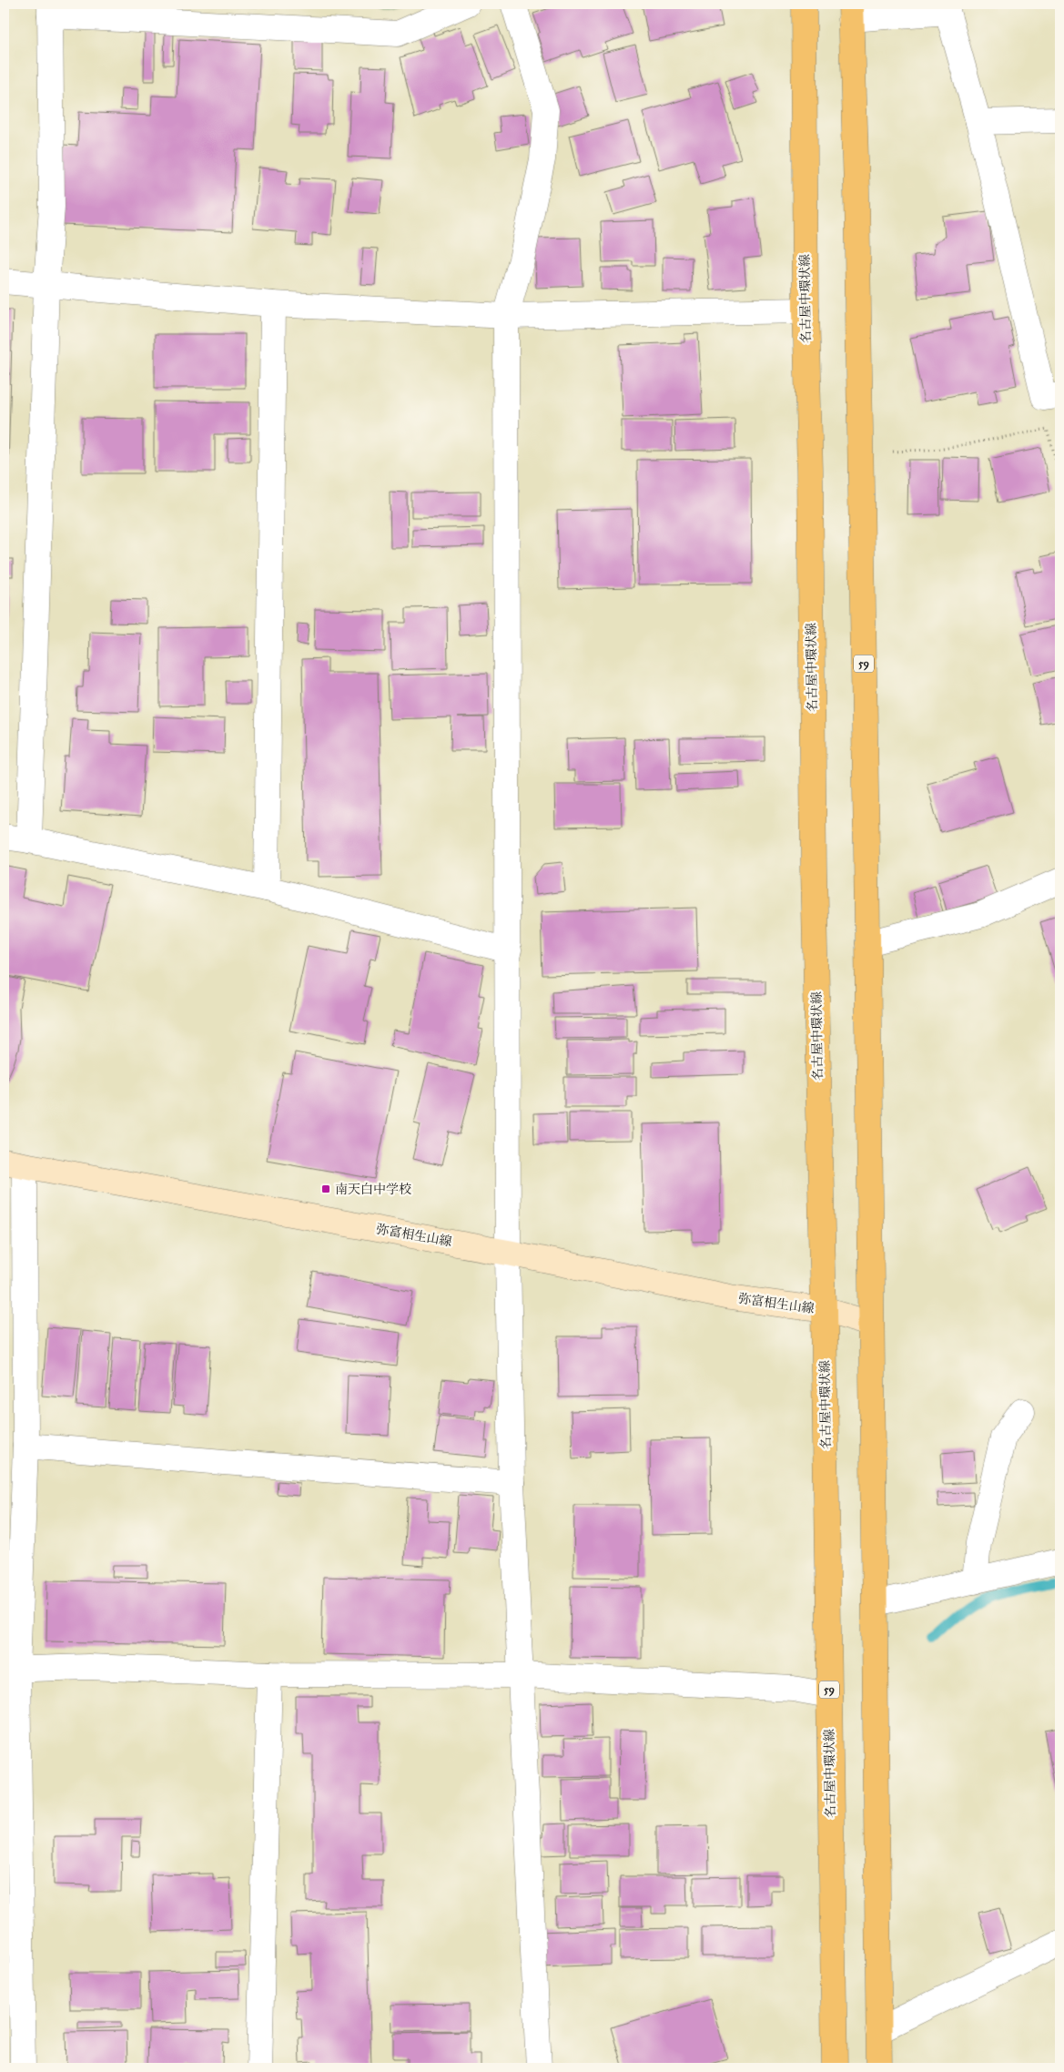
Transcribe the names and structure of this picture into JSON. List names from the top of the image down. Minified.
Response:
{"streets":{"main road":["名古屋中環状線","59"],"street":["弥富相生山線"]},"crossings":[["名古屋中環状線","弥富相生山線"],["59","弥富相生山線"]],"places":{"transit":["南天白中学校"]}}
